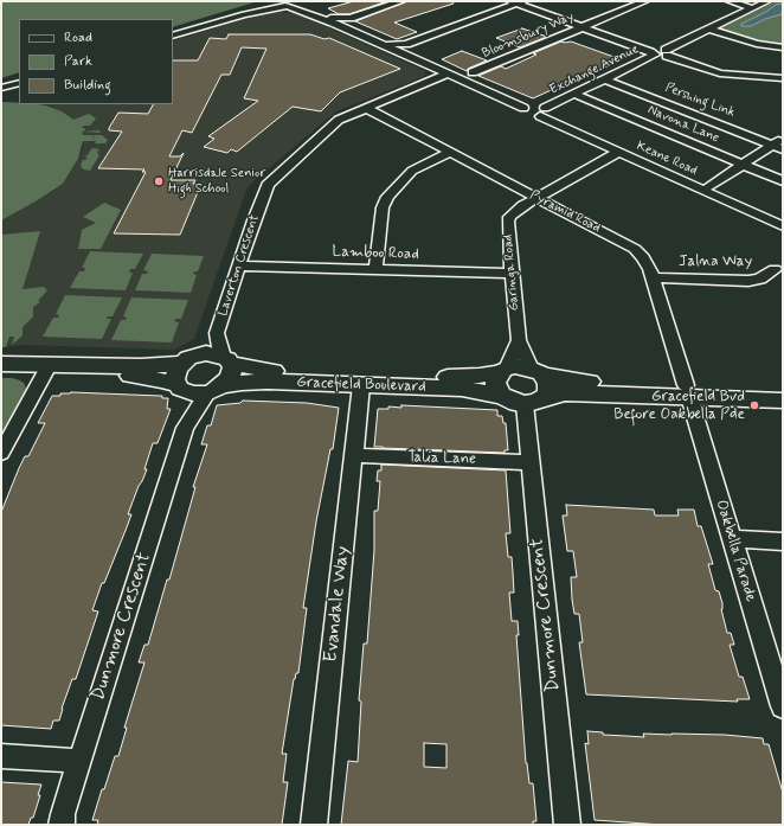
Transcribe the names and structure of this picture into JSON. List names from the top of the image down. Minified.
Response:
{"streets":{"street":["Bloomsbury Way","Exchange Avenue","Pershing Link","Navona Lane","Keane Road","Pyramid Road","Lamboo Road","Jalna Way","Laverton Crescent","Garinga Road","Gracefield Boulevard","Talia Lane","Oakbella Parade","Evandale Way","Dunmore Crescent"]},"crossings":[["Bloomsbury Way","Keane Road"],["Exchange Avenue","Pershing Link"],["Exchange Avenue","Navona Lane"],["Exchange Avenue","Keane Road"],["Keane Road","Laverton Crescent"],["Keane Road","Garinga Road"],["Pyramid Road","Jalna Way"],["Pyramid Road","Laverton Crescent"],["Pyramid Road","Garinga Road"],["Pyramid Road","Oakbella Parade"],["Lamboo Road","Laverton Crescent"],["Lamboo Road","Garinga Road"],["Laverton Crescent","Gracefield Boulevard"],["Laverton Crescent","Dunmore Crescent"],["Garinga Road","Gracefield Boulevard"],["Garinga Road","Dunmore Crescent"],["Gracefield Boulevard","Evandale Way"],["Gracefield Boulevard","Dunmore Crescent"],["Talia Lane","Evandale Way"],["Talia Lane","Dunmore Crescent"]],"places":["Harrisdale Senior High School","Gracefield Bvd Before Oakbella Pde"],"legend":["Road","Park","Building"]}
